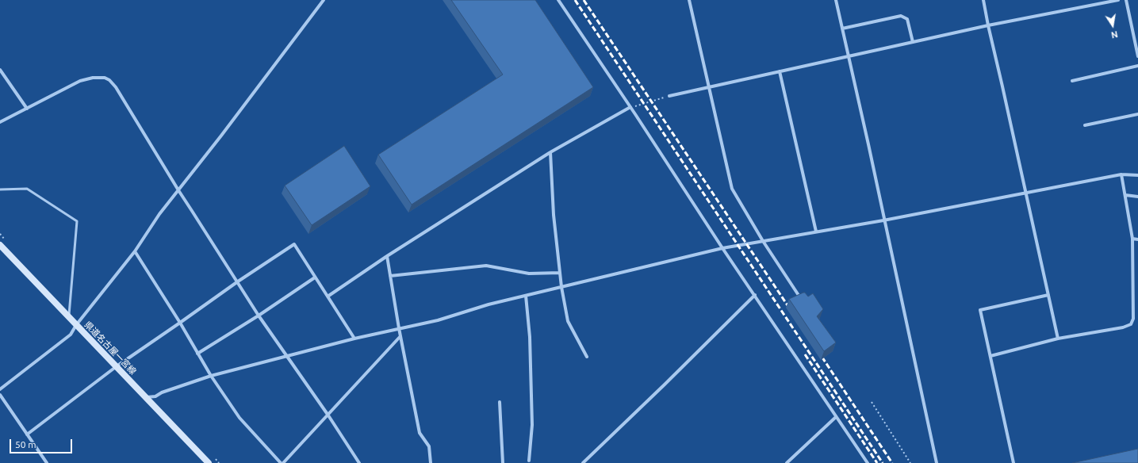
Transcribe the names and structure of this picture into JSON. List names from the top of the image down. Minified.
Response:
{"streets":{"main road":["県道名古屋一宮線"]},"scale_bar":"50 m","north":"bottom"}
